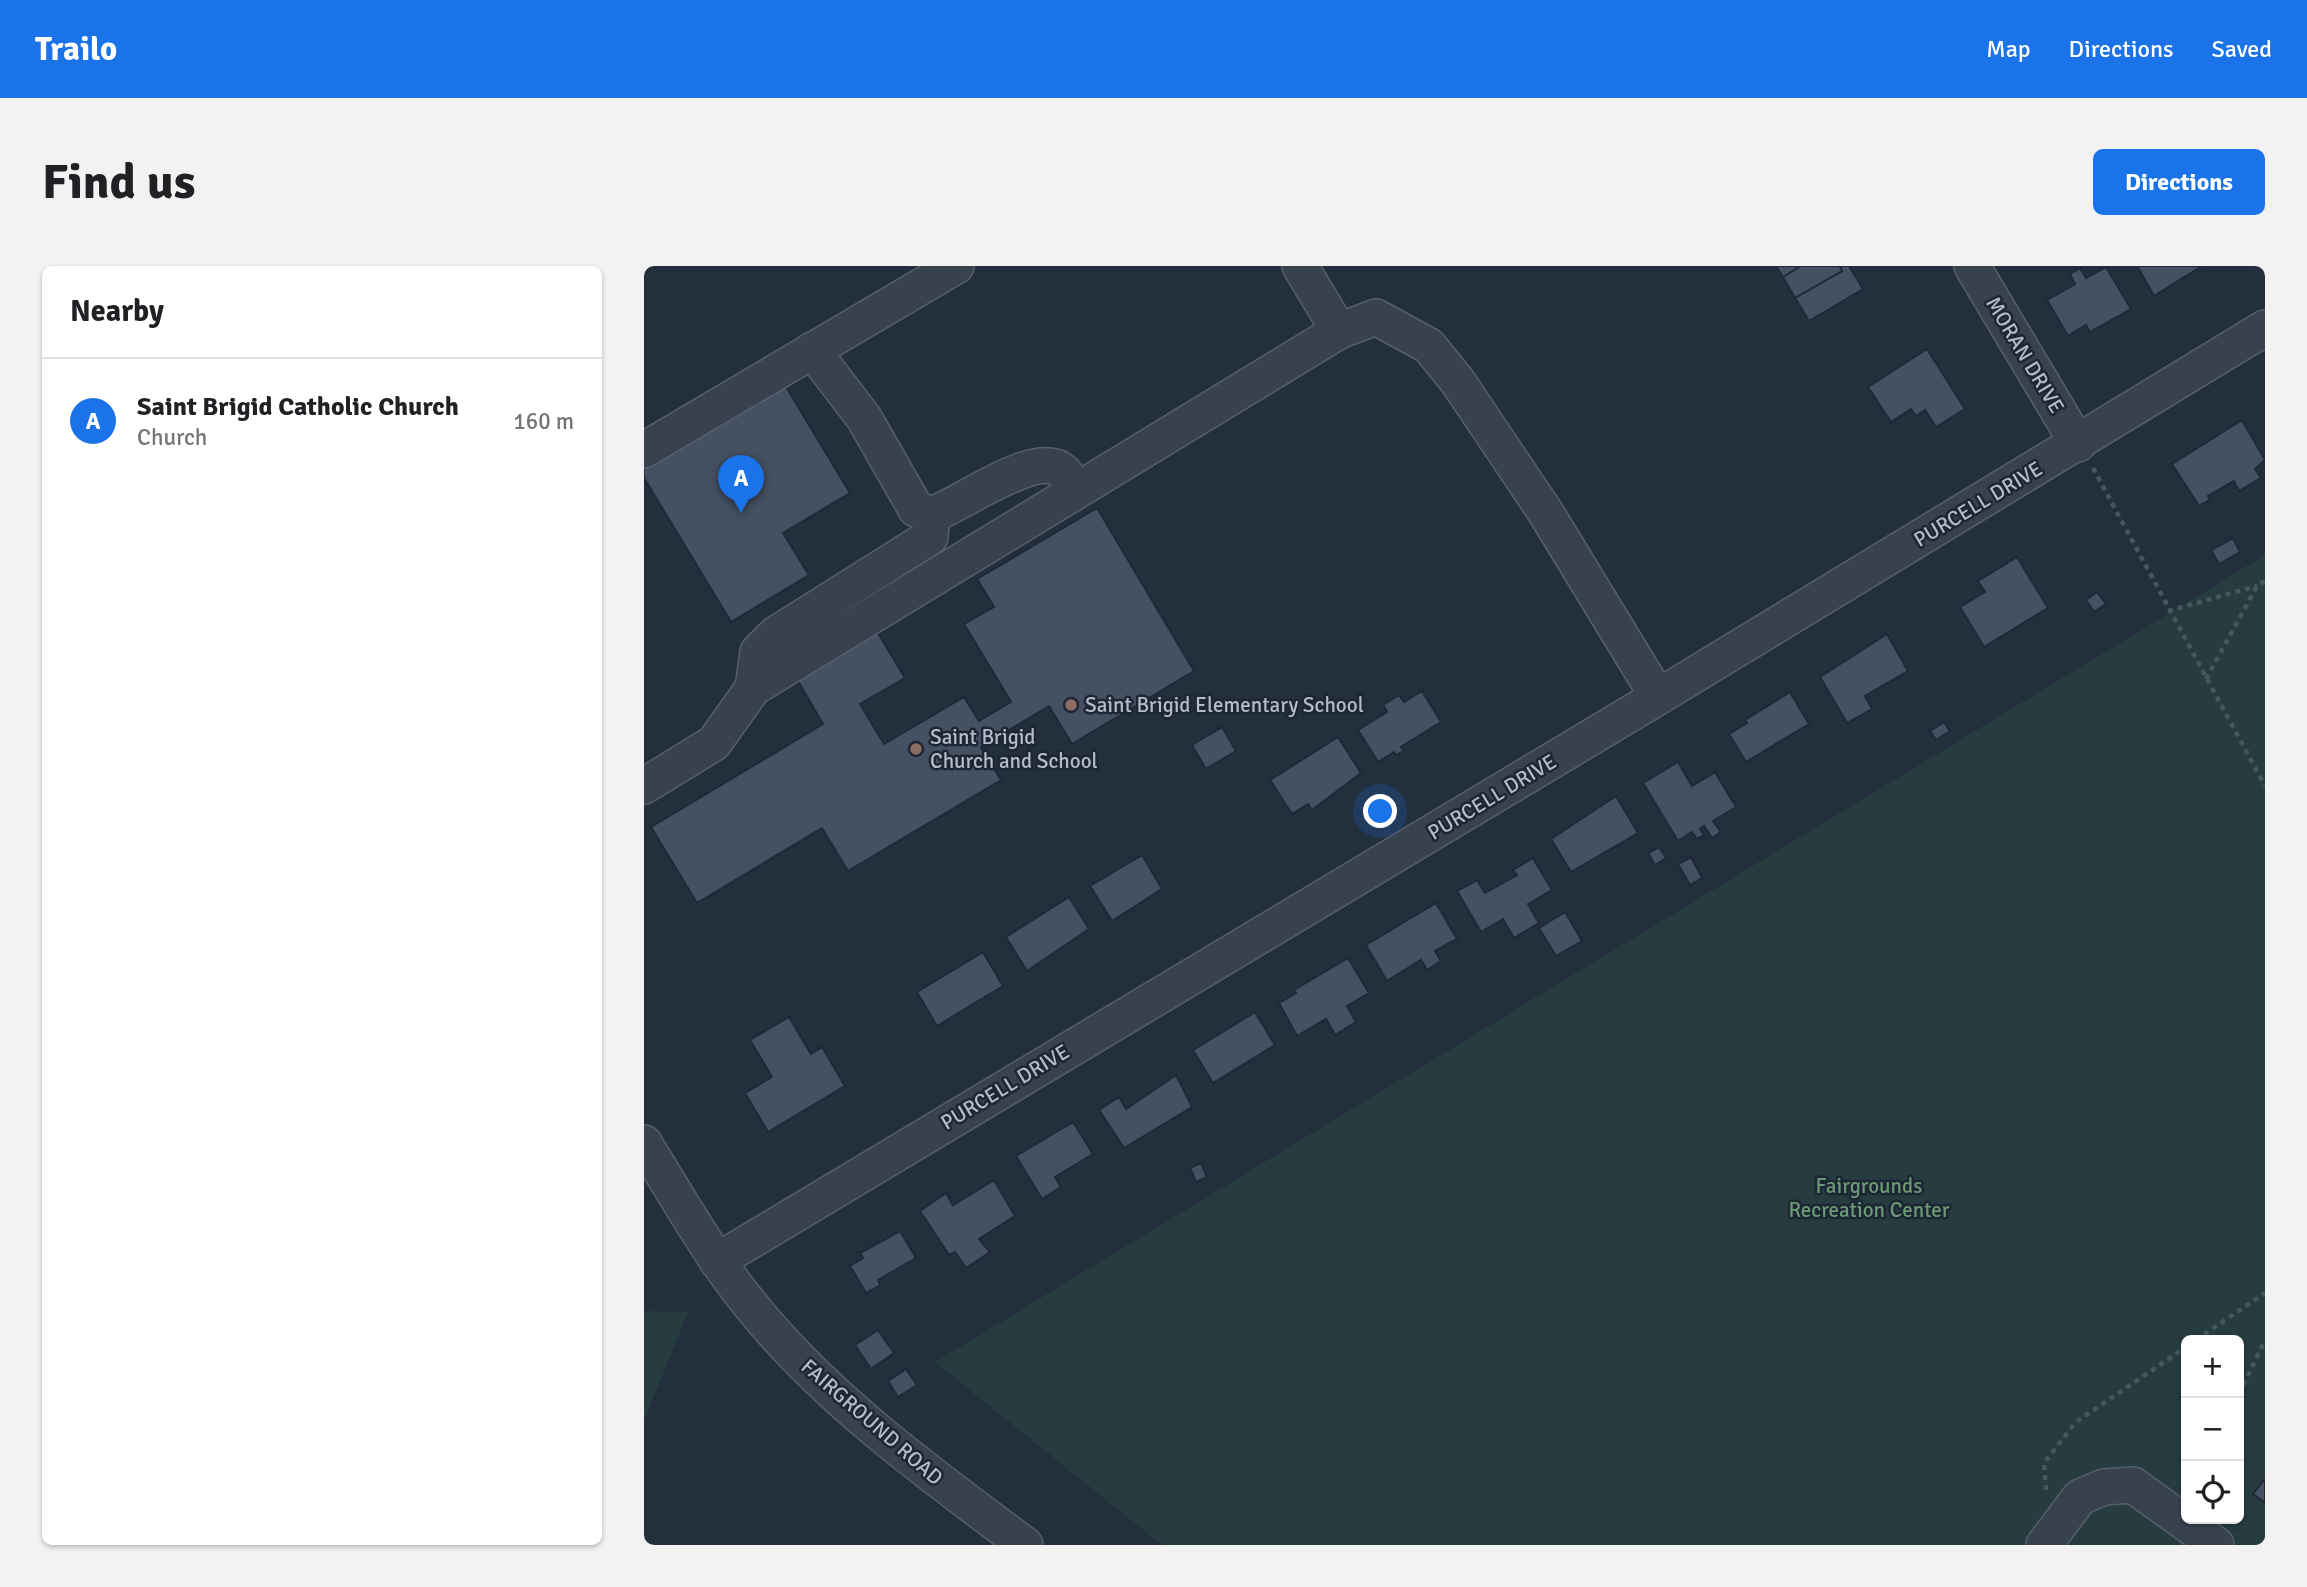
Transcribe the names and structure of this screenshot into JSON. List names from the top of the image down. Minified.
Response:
{"streets":{"street":["MORAN DRIVE","PURCELL DRIVE","FAIRGROUND ROAD"]},"crossings":[["MORAN DRIVE","PURCELL DRIVE"],["PURCELL DRIVE","FAIRGROUND ROAD"]],"parks":["Fairgrounds Recreation Center"],"places":["Saint Brigid Elementary School","Saint Brigid Church and School"],"page":{"header":"Trailo","nav":["Map","Directions","Saved"],"buttons":"Directions","title":"Find us","heading":"Nearby","list":[{"mark":"A","name":"Saint Brigid Catholic Church","note":"Church","value":"160 m"}],"pins":"A","map_buttons":["+","−"]}}
